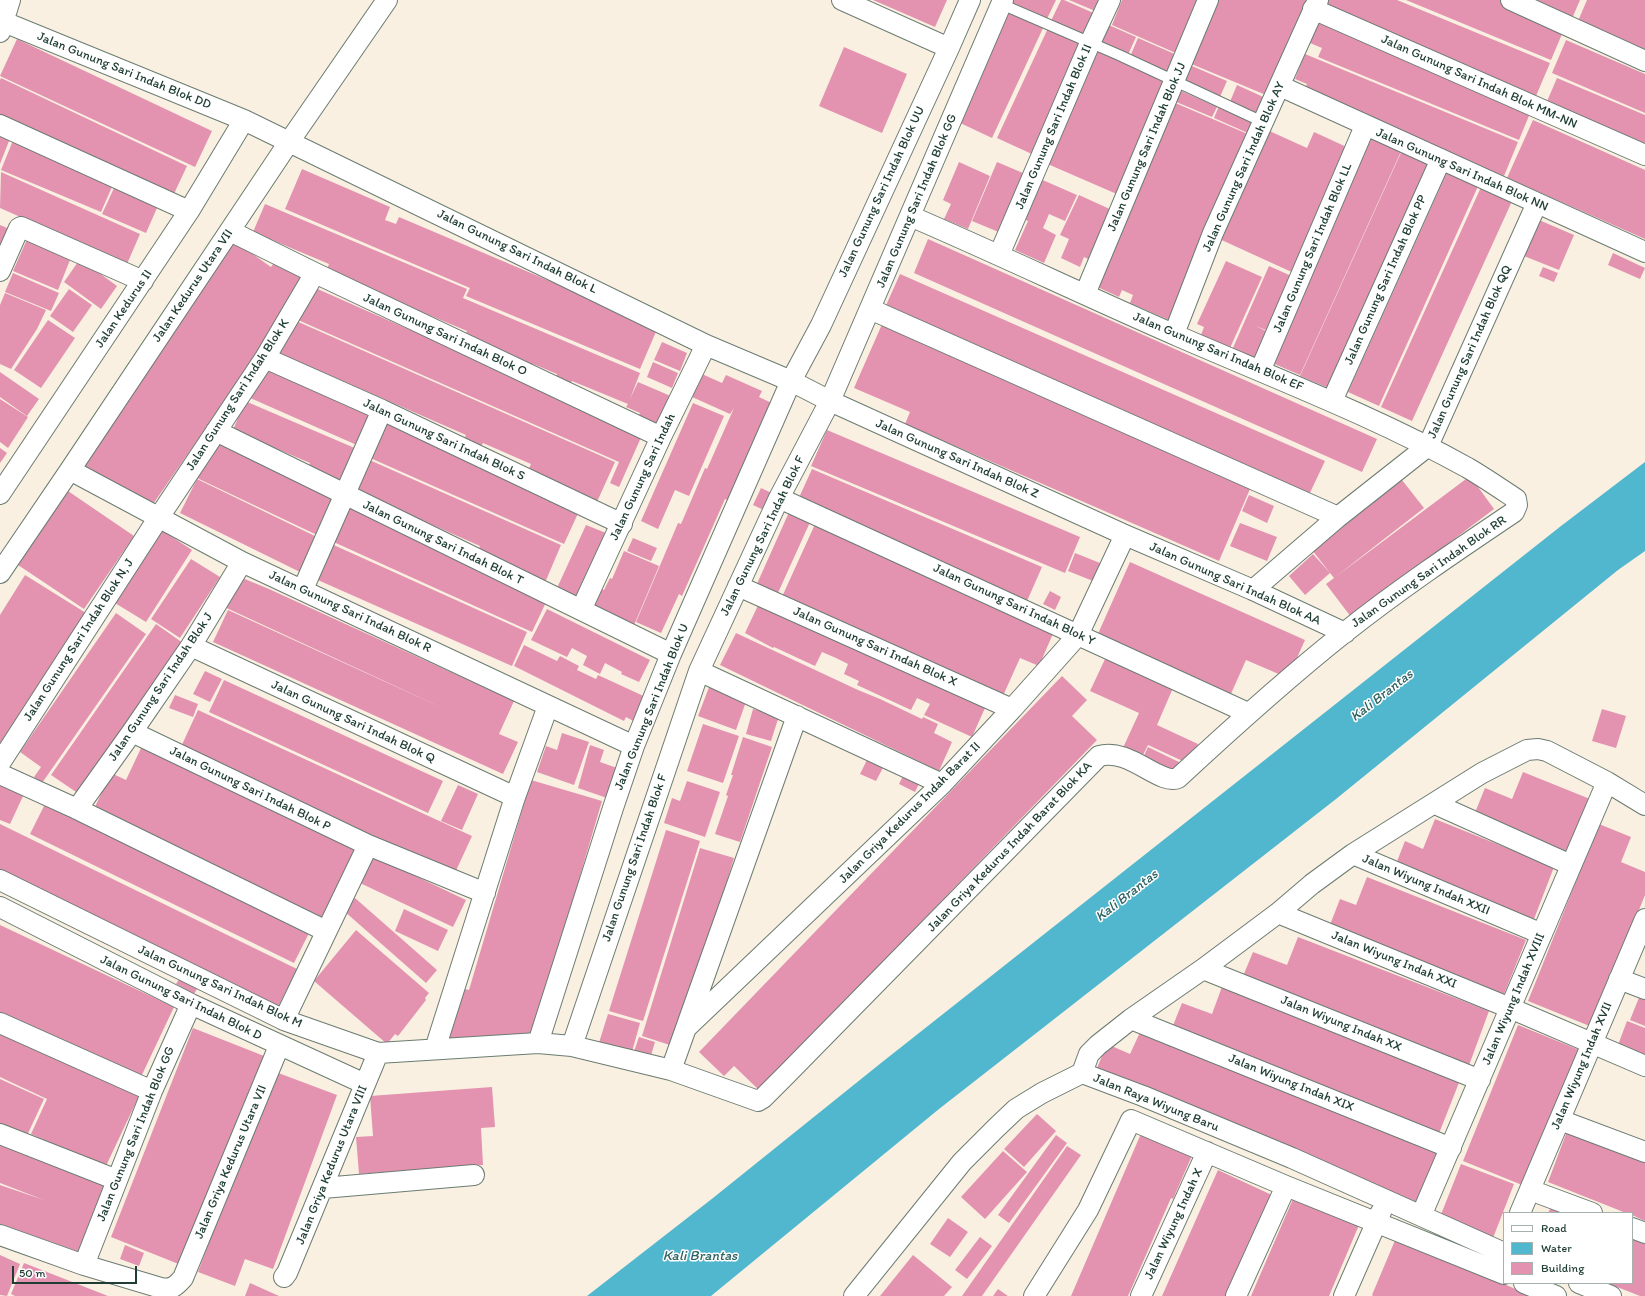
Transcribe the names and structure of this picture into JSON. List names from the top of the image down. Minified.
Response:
{"streets":{"street":["Jalan Gunung Sari Indah Blok DD","Jalan Gunung Sari Indah Blok MM-NN","Jalan Gunung Sari Indah Blok II","Jalan Gunung Sari Indah Blok JJ","Jalan Gunung Sari Indah Blok AY","Jalan Gunung Sari Indah Blok NN","Jalan Gunung Sari Indah Blok UU","Jalan Gunung Sari Indah Blok GG","Jalan Gunung Sari Indah Blok LL","Jalan Gunung Sari Indah Blok L","Jalan Gunung Sari Indah Blok PP","Jalan Kedurus Utara VII","Jalan Kedurus II","Jalan Gunung Sari Indah Blok O","Jalan Gunung Sari Indah Blok EF","Jalan Gunung Sari Indah Blok QQ","Jalan Gunung Sari Indah Blok K","Jalan Gunung Sari Indah Blok S","Jalan Gunung Sari Indah Blok Z","Jalan Gunung Sari Indah","Jalan Gunung Sari Indah Blok F","Jalan Gunung Sari Indah Blok T","Jalan Gunung Sari Indah Blok RR","Jalan Gunung Sari Indah Blok AA","Jalan Gunung Sari Indah Blok Y","Jalan Gunung Sari Indah Blok R","Jalan Gunung Sari Indah Blok N, J","Jalan Gunung Sari Indah Blok X","Jalan Gunung Sari Indah Blok J","Jalan Gunung Sari Indah Blok U","Jalan Gunung Sari Indah Blok Q","Jalan Gunung Sari Indah Blok P","Jalan Griya Kedurus Indah Barat II","Jalan Griya Kedurus Indah Barat Blok KA","Jalan Wiyung Indah XXII","Jalan Wiyung Indah XXI","Jalan Gunung Sari Indah Blok M","Jalan Gunung Sari Indah Blok D","Jalan Wiyung Indah XVIII","Jalan Wiyung Indah XX","Jalan Wiyung Indah XVII","Jalan Wiyung Indah XIX","Jalan Raya Wiyung Baru","Jalan Griya Kedurus Utara VII","Jalan Griya Kedurus Utara VIII","Jalan Wiyung Indah X"]},"crossings":[["Jalan Gunung Sari Indah Blok DD","Jalan Gunung Sari Indah Blok L"],["Jalan Gunung Sari Indah Blok DD","Jalan Kedurus II"],["Jalan Gunung Sari Indah Blok MM-NN","Jalan Gunung Sari Indah Blok AY"],["Jalan Gunung Sari Indah Blok II","Jalan Gunung Sari Indah Blok EF"],["Jalan Gunung Sari Indah Blok JJ","Jalan Gunung Sari Indah Blok EF"],["Jalan Gunung Sari Indah Blok AY","Jalan Gunung Sari Indah Blok NN"],["Jalan Gunung Sari Indah Blok AY","Jalan Gunung Sari Indah Blok EF"],["Jalan Gunung Sari Indah Blok NN","Jalan Gunung Sari Indah Blok LL"],["Jalan Gunung Sari Indah Blok NN","Jalan Gunung Sari Indah Blok PP"],["Jalan Gunung Sari Indah Blok NN","Jalan Gunung Sari Indah Blok QQ"],["Jalan Gunung Sari Indah Blok UU","Jalan Gunung Sari Indah Blok L"],["Jalan Gunung Sari Indah Blok UU","Jalan Gunung Sari Indah Blok Z"],["Jalan Gunung Sari Indah Blok UU","Jalan Gunung Sari Indah Blok U"],["Jalan Gunung Sari Indah Blok GG","Jalan Gunung Sari Indah Blok EF"],["Jalan Gunung Sari Indah Blok GG","Jalan Gunung Sari Indah Blok Z"],["Jalan Gunung Sari Indah Blok GG","Jalan Gunung Sari Indah Blok F"],["Jalan Gunung Sari Indah Blok GG","Jalan Gunung Sari Indah Blok D"],["Jalan Gunung Sari Indah Blok GG","Jalan Griya Kedurus Utara VII"],["Jalan Gunung Sari Indah Blok LL","Jalan Gunung Sari Indah Blok EF"],["Jalan Gunung Sari Indah Blok L","Jalan Kedurus Utara VII"],["Jalan Gunung Sari Indah Blok L","Jalan Kedurus II"],["Jalan Gunung Sari Indah Blok L","Jalan Gunung Sari Indah Blok Z"],["Jalan Gunung Sari Indah Blok L","Jalan Gunung Sari Indah"],["Jalan Gunung Sari Indah Blok L","Jalan Gunung Sari Indah Blok U"],["Jalan Gunung Sari Indah Blok PP","Jalan Gunung Sari Indah Blok EF"],["Jalan Kedurus Utara VII","Jalan Gunung Sari Indah Blok O"],["Jalan Kedurus Utara VII","Jalan Gunung Sari Indah Blok R"],["Jalan Gunung Sari Indah Blok O","Jalan Gunung Sari Indah Blok K"],["Jalan Gunung Sari Indah Blok O","Jalan Gunung Sari Indah"],["Jalan Gunung Sari Indah Blok EF","Jalan Gunung Sari Indah Blok QQ"],["Jalan Gunung Sari Indah Blok EF","Jalan Gunung Sari Indah Blok RR"],["Jalan Gunung Sari Indah Blok QQ","Jalan Gunung Sari Indah Blok AA"],["Jalan Gunung Sari Indah Blok K","Jalan Gunung Sari Indah Blok S"],["Jalan Gunung Sari Indah Blok K","Jalan Gunung Sari Indah Blok T"],["Jalan Gunung Sari Indah Blok K","Jalan Gunung Sari Indah Blok R"],["Jalan Gunung Sari Indah Blok K","Jalan Gunung Sari Indah Blok N, J"],["Jalan Gunung Sari Indah Blok S","Jalan Gunung Sari Indah"],["Jalan Gunung Sari Indah Blok Z","Jalan Gunung Sari Indah Blok F"],["Jalan Gunung Sari Indah Blok Z","Jalan Gunung Sari Indah Blok AA"],["Jalan Gunung Sari Indah Blok Z","Jalan Gunung Sari Indah Blok U"],["Jalan Gunung Sari Indah Blok Z","Jalan Griya Kedurus Indah Barat II"],["Jalan Gunung Sari Indah","Jalan Gunung Sari Indah Blok T"],["Jalan Gunung Sari Indah Blok F","Jalan Gunung Sari Indah Blok Y"],["Jalan Gunung Sari Indah Blok F","Jalan Gunung Sari Indah Blok X"],["Jalan Gunung Sari Indah Blok F","Jalan Gunung Sari Indah Blok M"],["Jalan Gunung Sari Indah Blok T","Jalan Gunung Sari Indah Blok U"],["Jalan Gunung Sari Indah Blok RR","Jalan Gunung Sari Indah Blok AA"],["Jalan Gunung Sari Indah Blok RR","Jalan Griya Kedurus Indah Barat Blok KA"],["Jalan Gunung Sari Indah Blok AA","Jalan Griya Kedurus Indah Barat II"],["Jalan Gunung Sari Indah Blok AA","Jalan Griya Kedurus Indah Barat Blok KA"],["Jalan Gunung Sari Indah Blok Y","Jalan Griya Kedurus Indah Barat II"],["Jalan Gunung Sari Indah Blok Y","Jalan Griya Kedurus Indah Barat Blok KA"],["Jalan Gunung Sari Indah Blok R","Jalan Gunung Sari Indah Blok N, J"],["Jalan Gunung Sari Indah Blok R","Jalan Gunung Sari Indah Blok J"],["Jalan Gunung Sari Indah Blok R","Jalan Gunung Sari Indah Blok U"],["Jalan Gunung Sari Indah Blok X","Jalan Griya Kedurus Indah Barat II"],["Jalan Gunung Sari Indah Blok J","Jalan Gunung Sari Indah Blok Q"],["Jalan Gunung Sari Indah Blok J","Jalan Gunung Sari Indah Blok P"],["Jalan Gunung Sari Indah Blok U","Jalan Gunung Sari Indah Blok M"],["Jalan Griya Kedurus Indah Barat II","Jalan Gunung Sari Indah Blok M"],["Jalan Griya Kedurus Indah Barat Blok KA","Jalan Gunung Sari Indah Blok M"],["Jalan Wiyung Indah XXII","Jalan Wiyung Indah XXI"],["Jalan Wiyung Indah XXII","Jalan Wiyung Indah XVIII"],["Jalan Wiyung Indah XXII","Jalan Wiyung Indah XX"],["Jalan Wiyung Indah XXII","Jalan Wiyung Indah XIX"],["Jalan Wiyung Indah XXII","Jalan Raya Wiyung Baru"],["Jalan Wiyung Indah XXI","Jalan Wiyung Indah XVIII"],["Jalan Wiyung Indah XXI","Jalan Wiyung Indah XVII"],["Jalan Gunung Sari Indah Blok M","Jalan Griya Kedurus Utara VIII"],["Jalan Gunung Sari Indah Blok D","Jalan Griya Kedurus Utara VII"],["Jalan Gunung Sari Indah Blok D","Jalan Griya Kedurus Utara VIII"],["Jalan Wiyung Indah XVIII","Jalan Wiyung Indah XX"],["Jalan Wiyung Indah XVIII","Jalan Wiyung Indah XIX"],["Jalan Wiyung Indah XVIII","Jalan Raya Wiyung Baru"],["Jalan Raya Wiyung Baru","Jalan Wiyung Indah X"]],"water":["Kali Brantas"],"legend":["Road","Water","Building"],"scale_bar":"50 m"}
